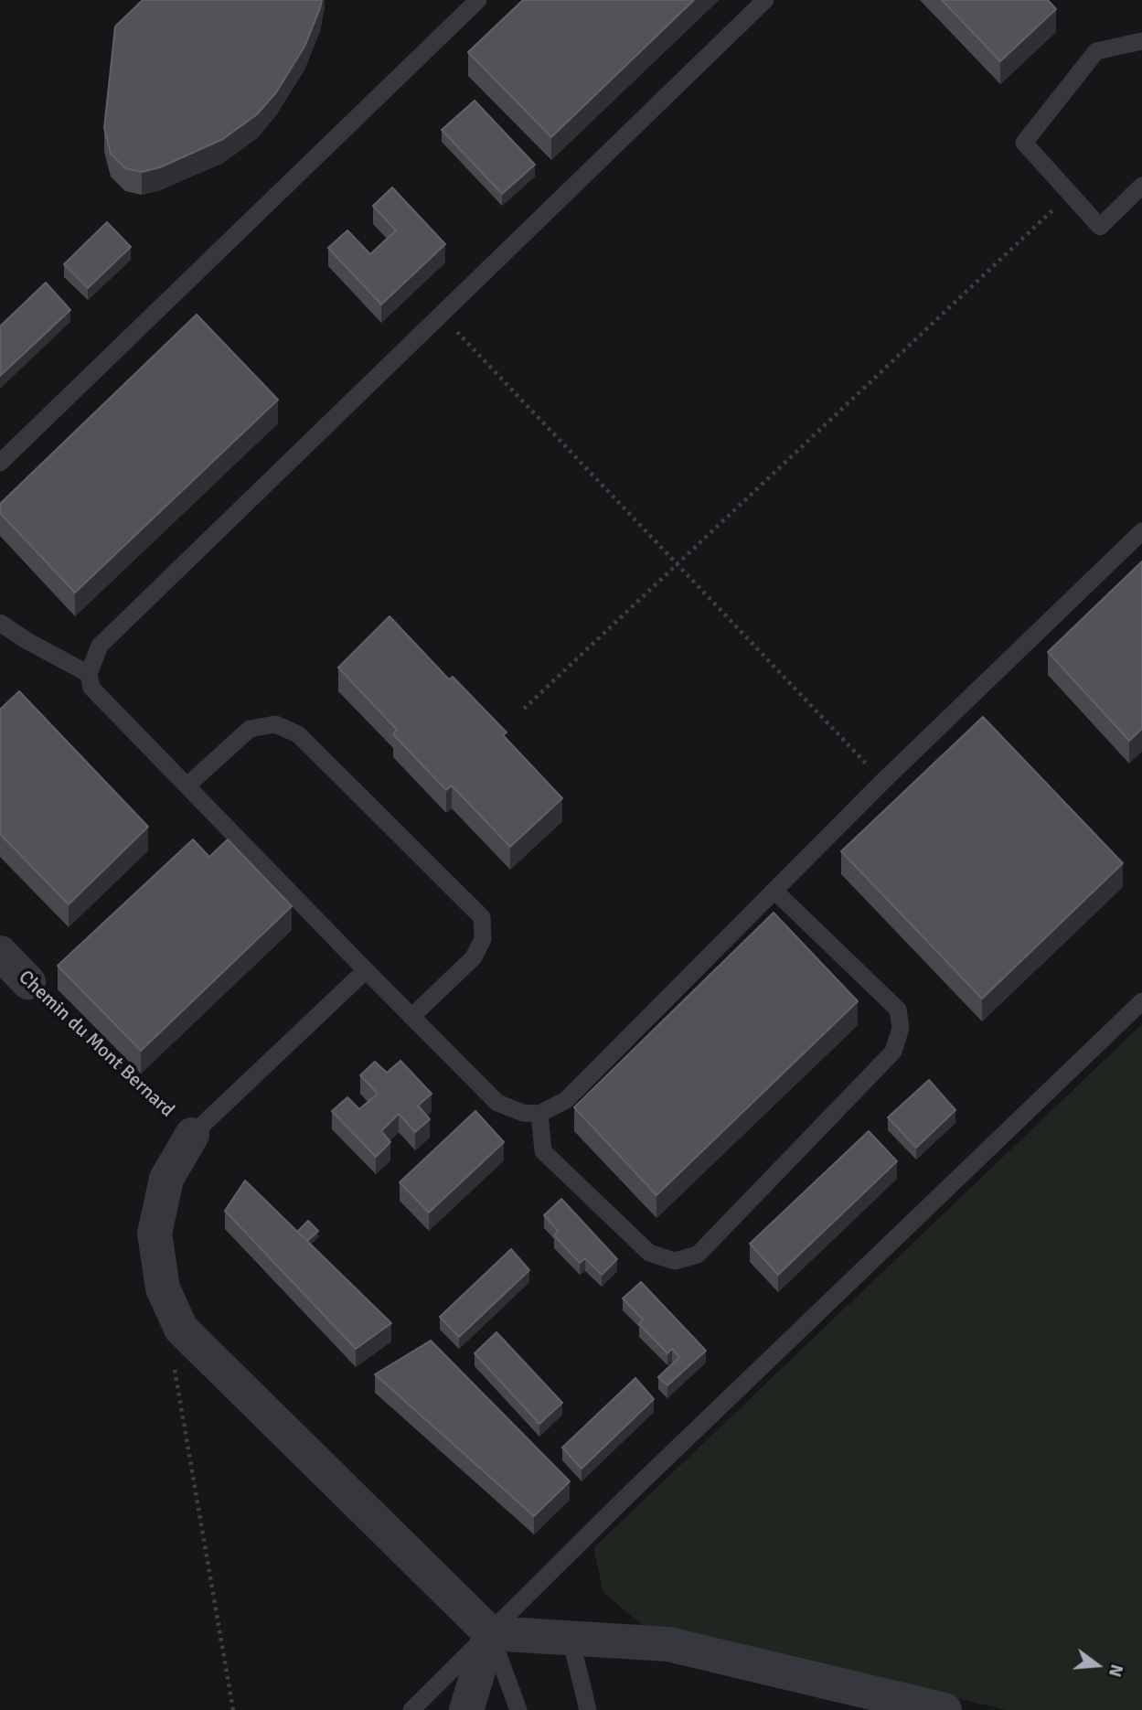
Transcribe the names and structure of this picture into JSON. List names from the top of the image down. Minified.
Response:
{"streets":{"street":["Chemin du Mont Bernard"]},"north":"right"}
